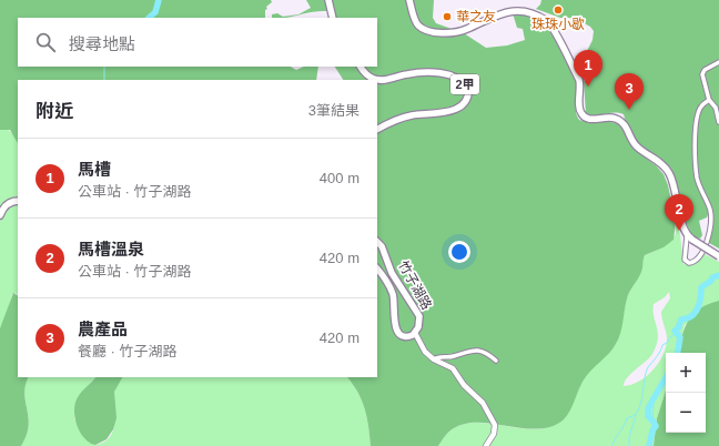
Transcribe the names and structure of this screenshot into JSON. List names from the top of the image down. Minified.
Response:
{"streets":{"main road":["2甲","竹子湖路"]},"places":["珠珠小歇","華之友"],"page":{"search":"搜尋地點","pins":["1","3","2"],"heading":["附近","3筆結果"],"list":[{"mark":"1","name":"馬槽","note":"公車站 · 竹子湖路","value":"400 m"},{"mark":"2","name":"馬槽溫泉","note":"公車站 · 竹子湖路","value":"420 m"},{"mark":"3","name":"農產品","note":"餐廳 · 竹子湖路","value":"420 m"}],"map_buttons":["+","−"]}}
